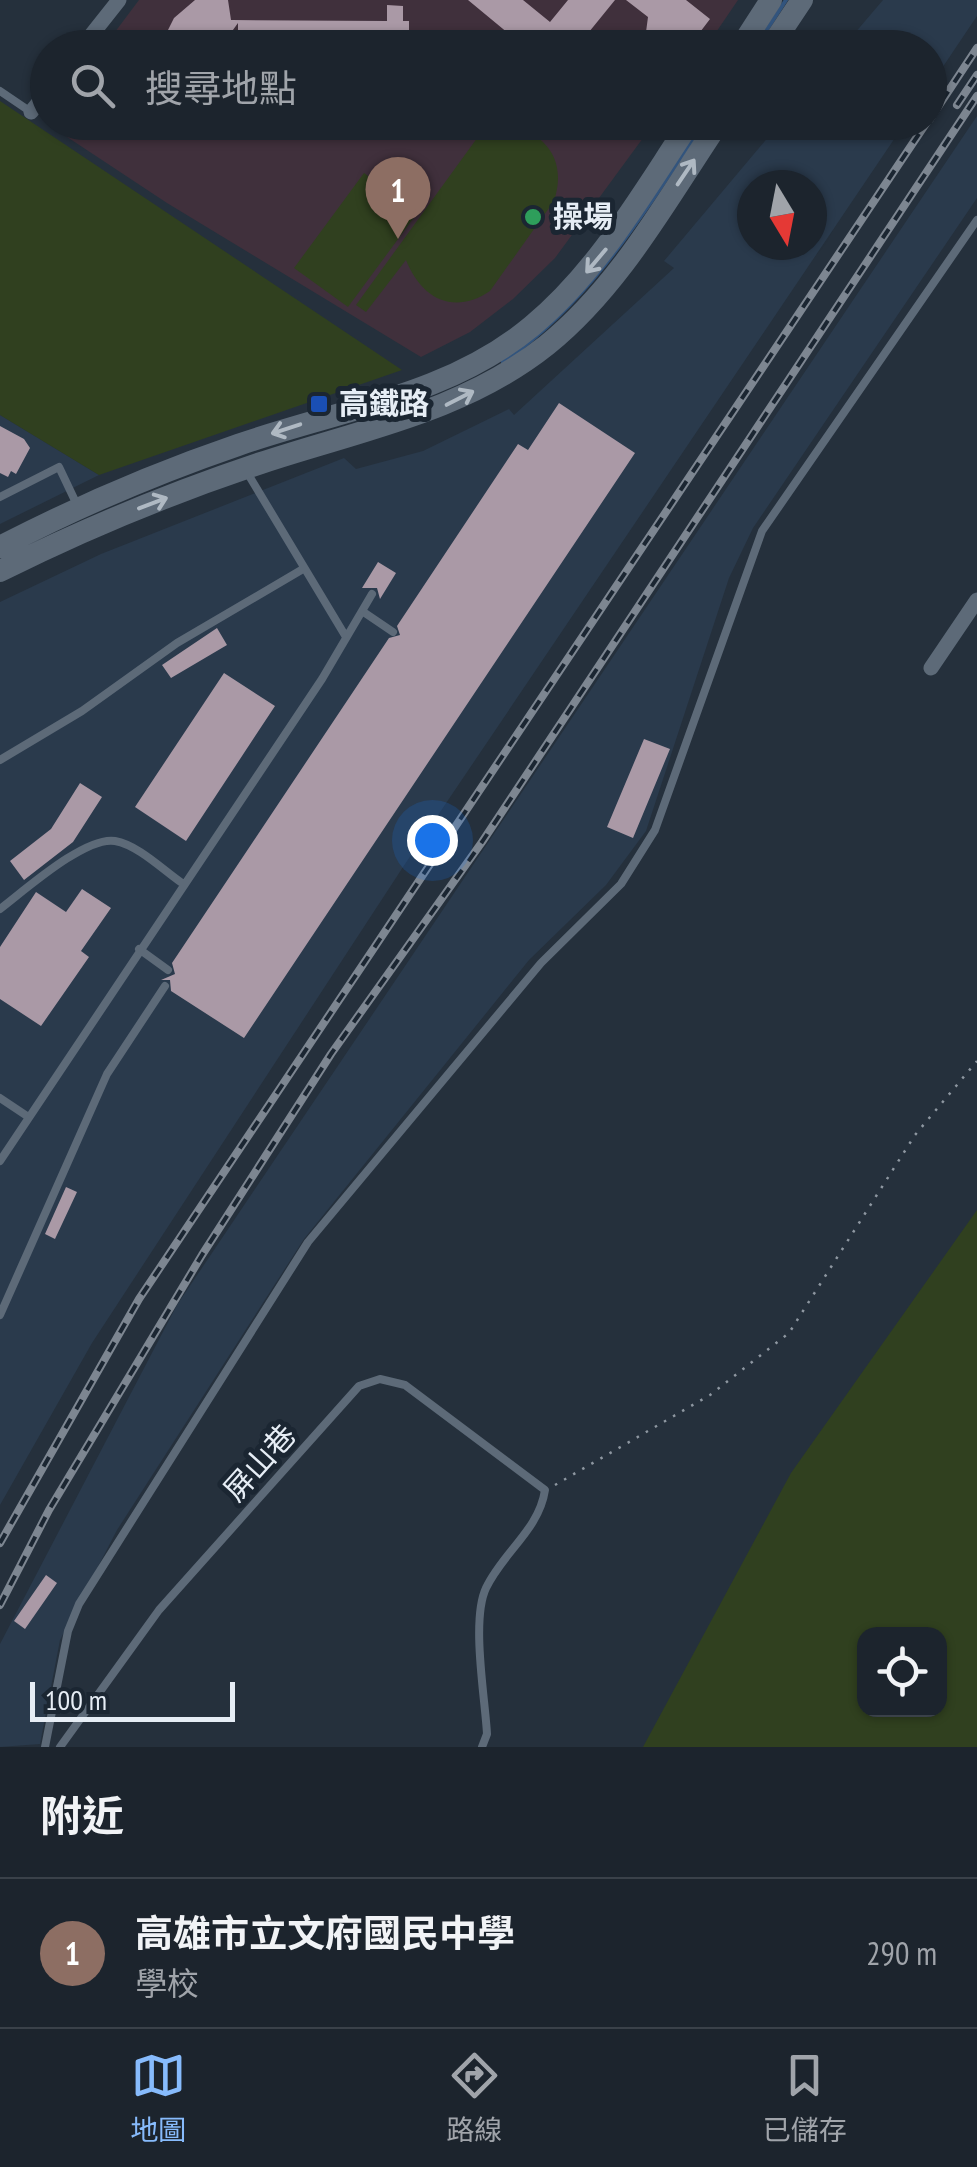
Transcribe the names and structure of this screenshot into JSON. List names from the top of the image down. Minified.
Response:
{"streets":{"lane":["屏山巷"]},"places":{"other":["操場"],"transit":["高鐵路"]},"scale_bar":"100 m","north":"bottom","page":{"search":"搜尋地點","pins":"1","scale":"100 m","heading":"附近","list":[{"mark":"1","name":"高雄市立文府國民中學","note":"學校","value":"290 m"}],"nav":["地圖","路線","已儲存"]}}
